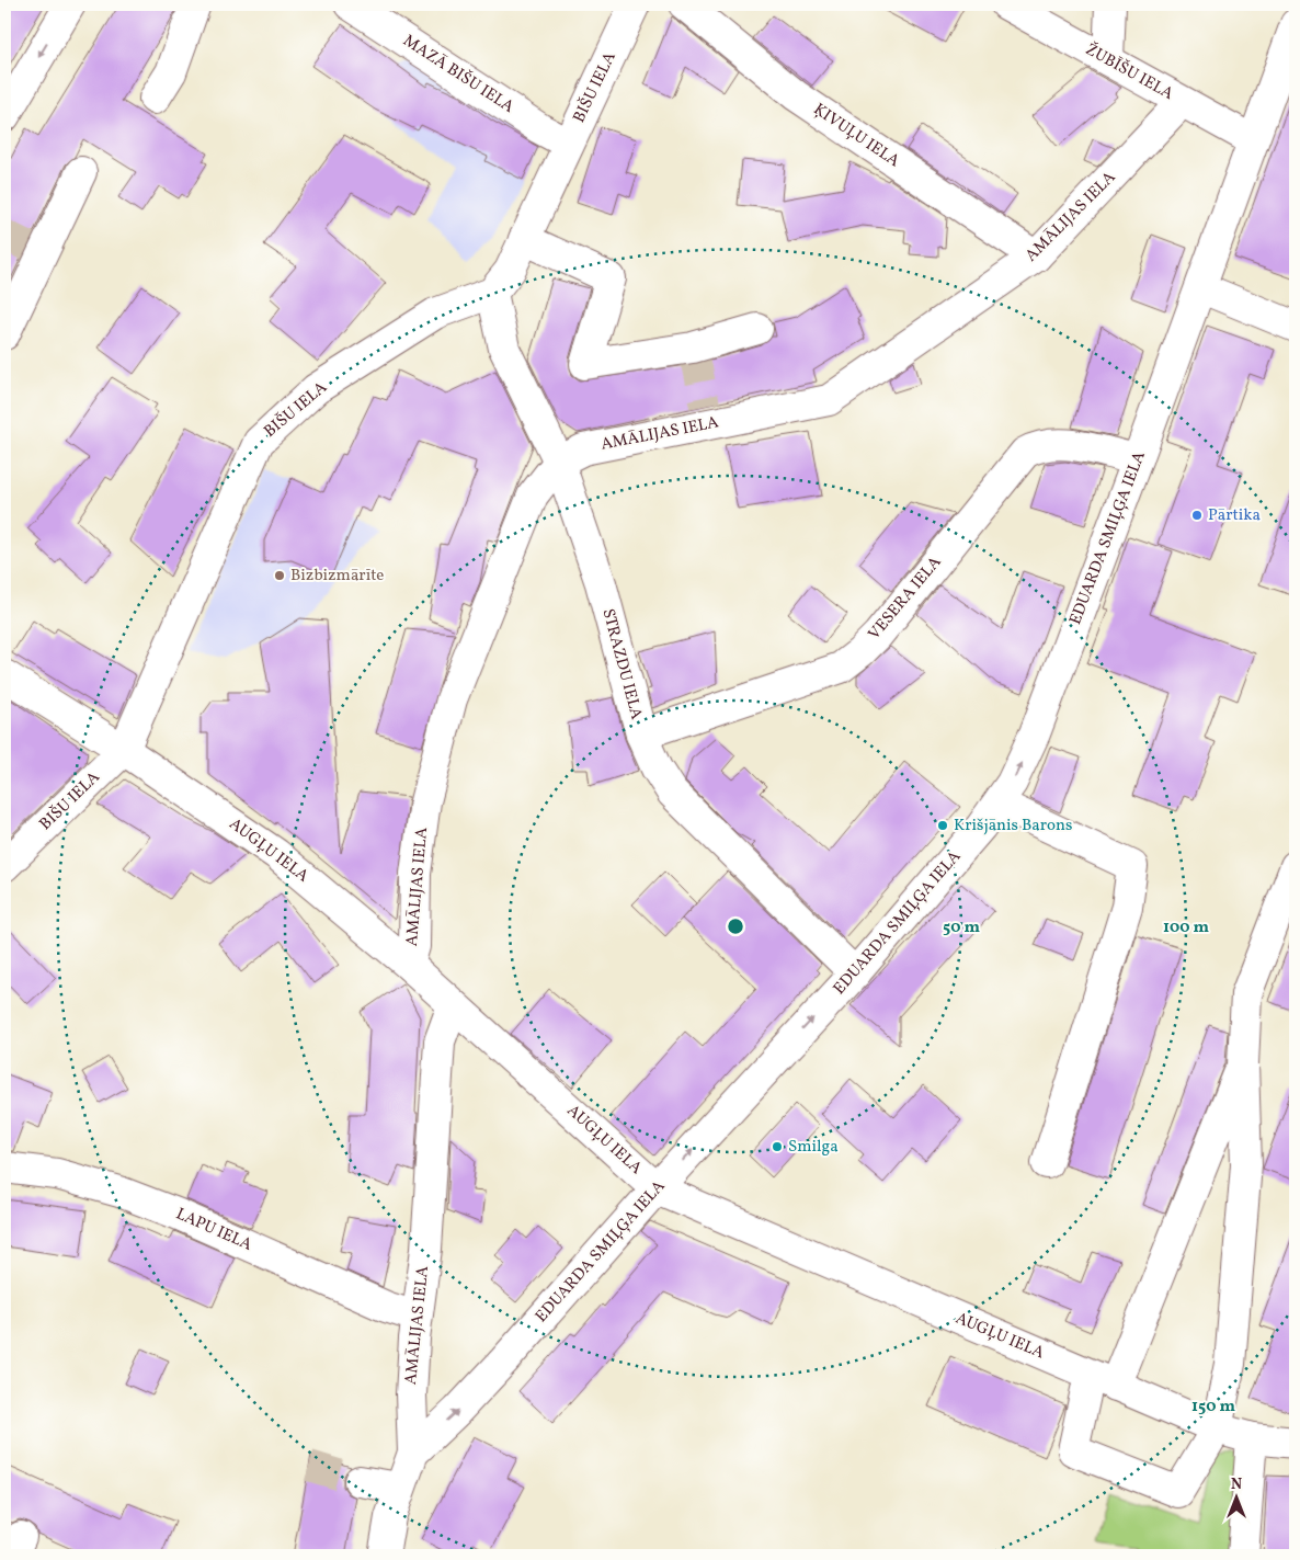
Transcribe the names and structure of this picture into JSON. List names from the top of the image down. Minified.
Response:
{"streets":{"street":["ŽUBĪŠU IELA","MAZĀ BIŠU IELA","BIŠU IELA","ĶIVUĻU IELA","AMĀLIJAS IELA","EDUARDA SMIĻĢA IELA","VESERA IELA","STRAZDU IELA","AUGĻU IELA","LAPU IELA"]},"crossings":[["ŽUBĪŠU IELA","AMĀLIJAS IELA"],["ŽUBĪŠU IELA","EDUARDA SMIĻĢA IELA"],["MAZĀ BIŠU IELA","BIŠU IELA"],["BIŠU IELA","STRAZDU IELA"],["BIŠU IELA","AUGĻU IELA"],["ĶIVUĻU IELA","AMĀLIJAS IELA"],["AMĀLIJAS IELA","EDUARDA SMIĻĢA IELA"],["AMĀLIJAS IELA","STRAZDU IELA"],["AMĀLIJAS IELA","AUGĻU IELA"],["AMĀLIJAS IELA","LAPU IELA"],["EDUARDA SMIĻĢA IELA","VESERA IELA"],["EDUARDA SMIĻĢA IELA","STRAZDU IELA"],["EDUARDA SMIĻĢA IELA","AUGĻU IELA"],["VESERA IELA","STRAZDU IELA"]],"one_way":["EDUARDA SMIĻĢA IELA"],"places":["Pārtika","Bizbizmārīte","Krišjānis Barons","Smilga"],"north":"top","rings":["50 m","100 m","150 m"]}
